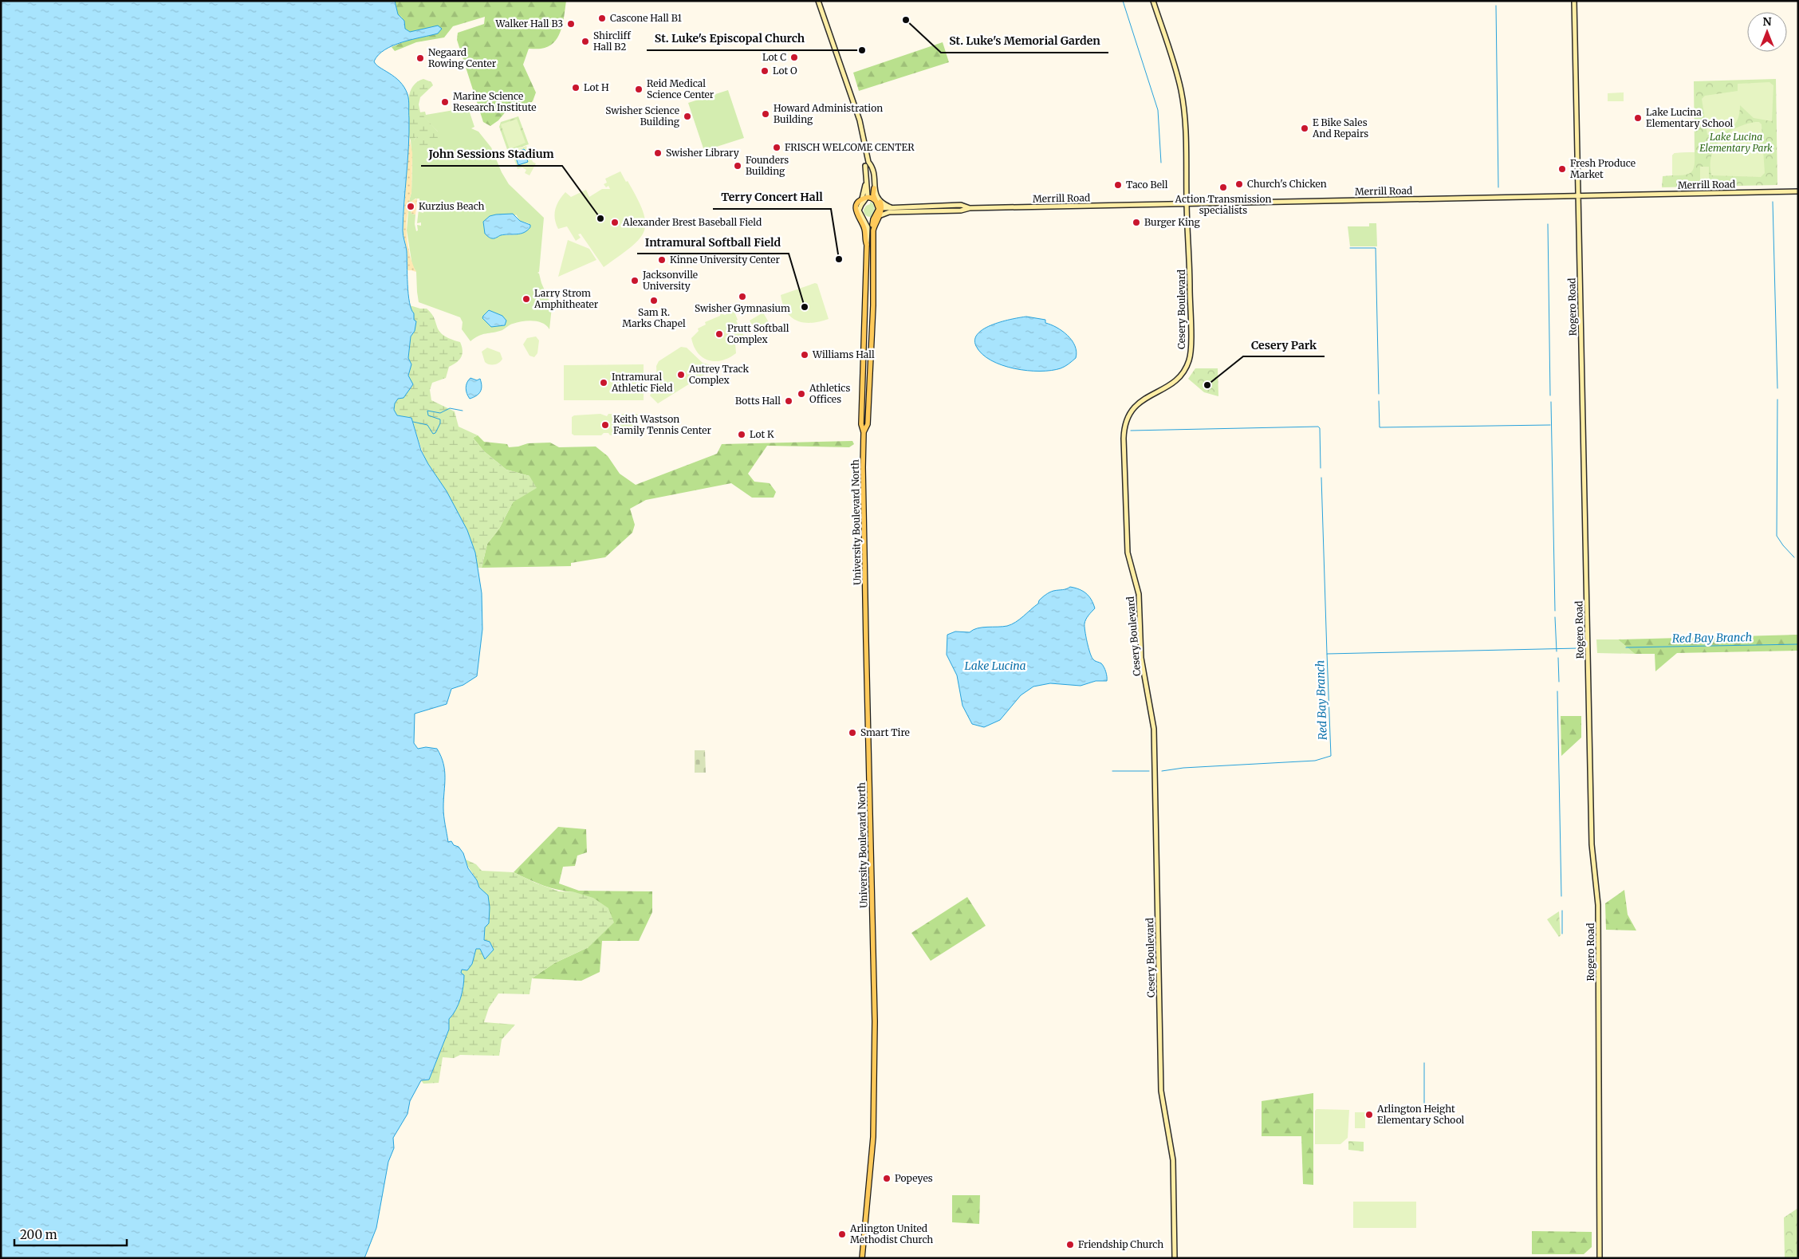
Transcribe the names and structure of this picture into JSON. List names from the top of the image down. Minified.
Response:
{"streets":{"main road":["Merrill Road","Rogero Road","Cesery Boulevard","University Boulevard North"]},"crossings":[["Merrill Road","Rogero Road"],["Merrill Road","Cesery Boulevard"],["Merrill Road","University Boulevard North"]],"water":["Red Bay Branch","Lake Lucina"],"parks":["Lake Lucina Elementary Park"],"places":["Cascone Hall B1","St. Luke's Memorial Garden","Walker Hall B3","Shircliff Hall B2","St. Luke's Episcopal Church","Lot C","Negaard Rowing Center","Lot O","Lot H","Reid Medical Science Center","Marine Science Research Institute","Howard Administration Building","Swisher Science Building","Lake Lucina Elementary School","E Bike Sales And Repairs","FRISCH WELCOME CENTER","Swisher Library","Founders Building","Fresh Produce Market","Church's Chicken","Taco Bell","Action Transmission specialists","Kurzius Beach","John Sessions Stadium","Alexander Brest Baseball Field","Burger King","Terry Concert Hall","Kinne University Center","Jacksonville University","Swisher Gymnasium","Larry Strom Amphitheater","Sam R. Marks Chapel","Intramural Softball Field","Prutt Softball Complex","Williams Hall","Autrey Track Complex","Intramural Athletic Field","Cesery Park","Athletics Offices","Botts Hall","Keith Wastson Family Tennis Center","Lot K","Smart Tire","Arlington Height Elementary School","Popeyes","Arlington United Methodist Church","Friendship Church"],"scale_bar":"200 m","north":"top"}
